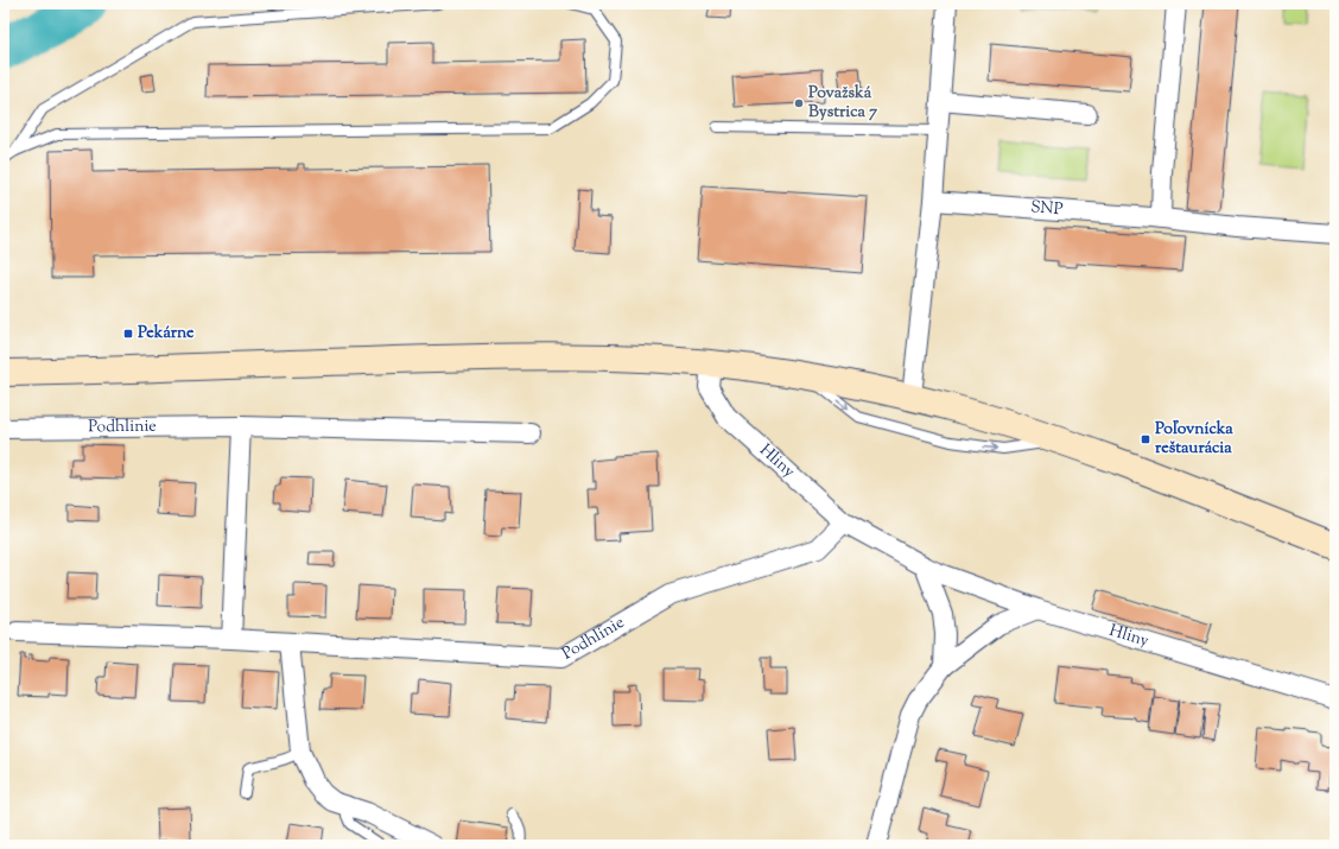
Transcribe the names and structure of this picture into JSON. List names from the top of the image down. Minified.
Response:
{"streets":{"street":["SNP","Podhlinie","Hliny"]},"crossings":[["Podhlinie","Hliny"]],"places":{"other":["Považská Bystrica 7"],"transit":["Pekárne","Poľovnícka reštaurácia"]}}
